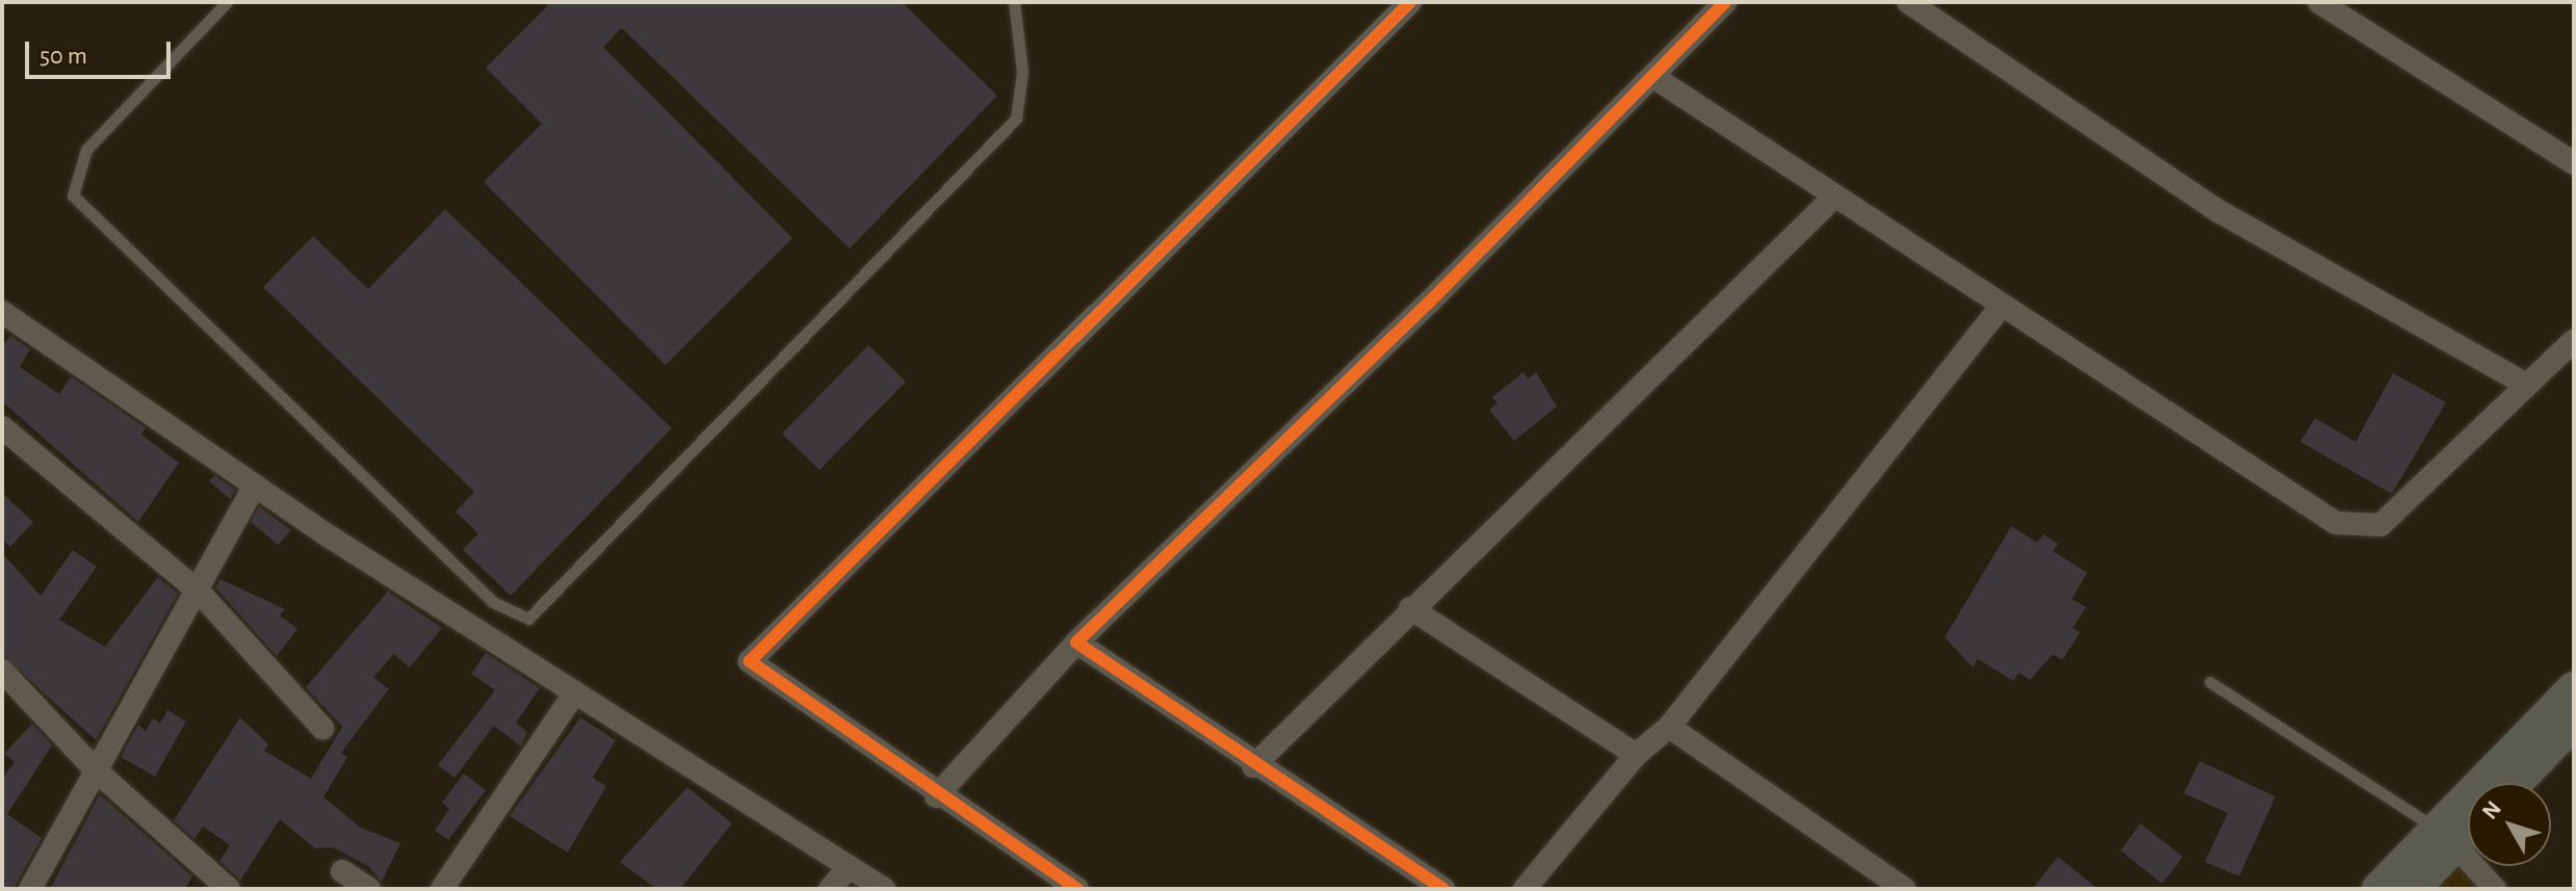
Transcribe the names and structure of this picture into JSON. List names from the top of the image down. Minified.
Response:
{"scale_bar":"50 m","north":"top left"}
